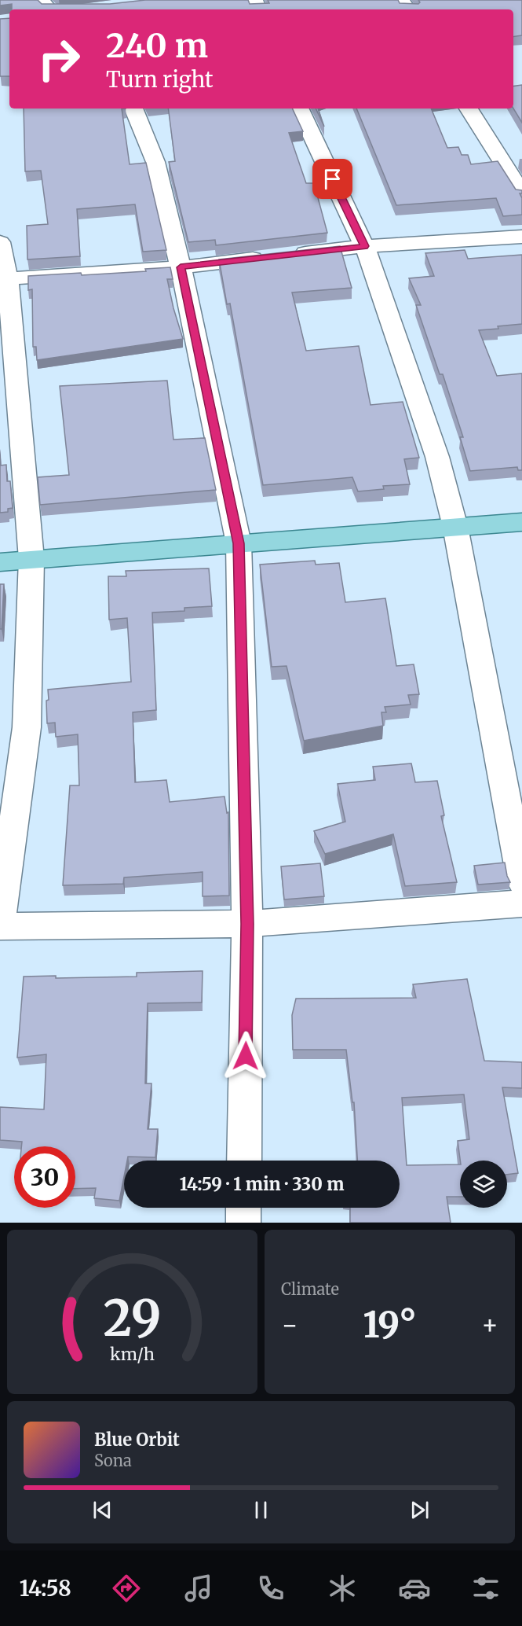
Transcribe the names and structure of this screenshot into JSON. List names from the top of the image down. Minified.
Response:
{"page":{"turn":["240 m","Turn right"],"limit":"30","trip":"14:59 · 1 min · 330 m","tile":"Climate","heat":["−","19°","+"],"song":["Blue Orbit","Sona"],"tabs":"14:58","gauge":["29","km/h"]}}
